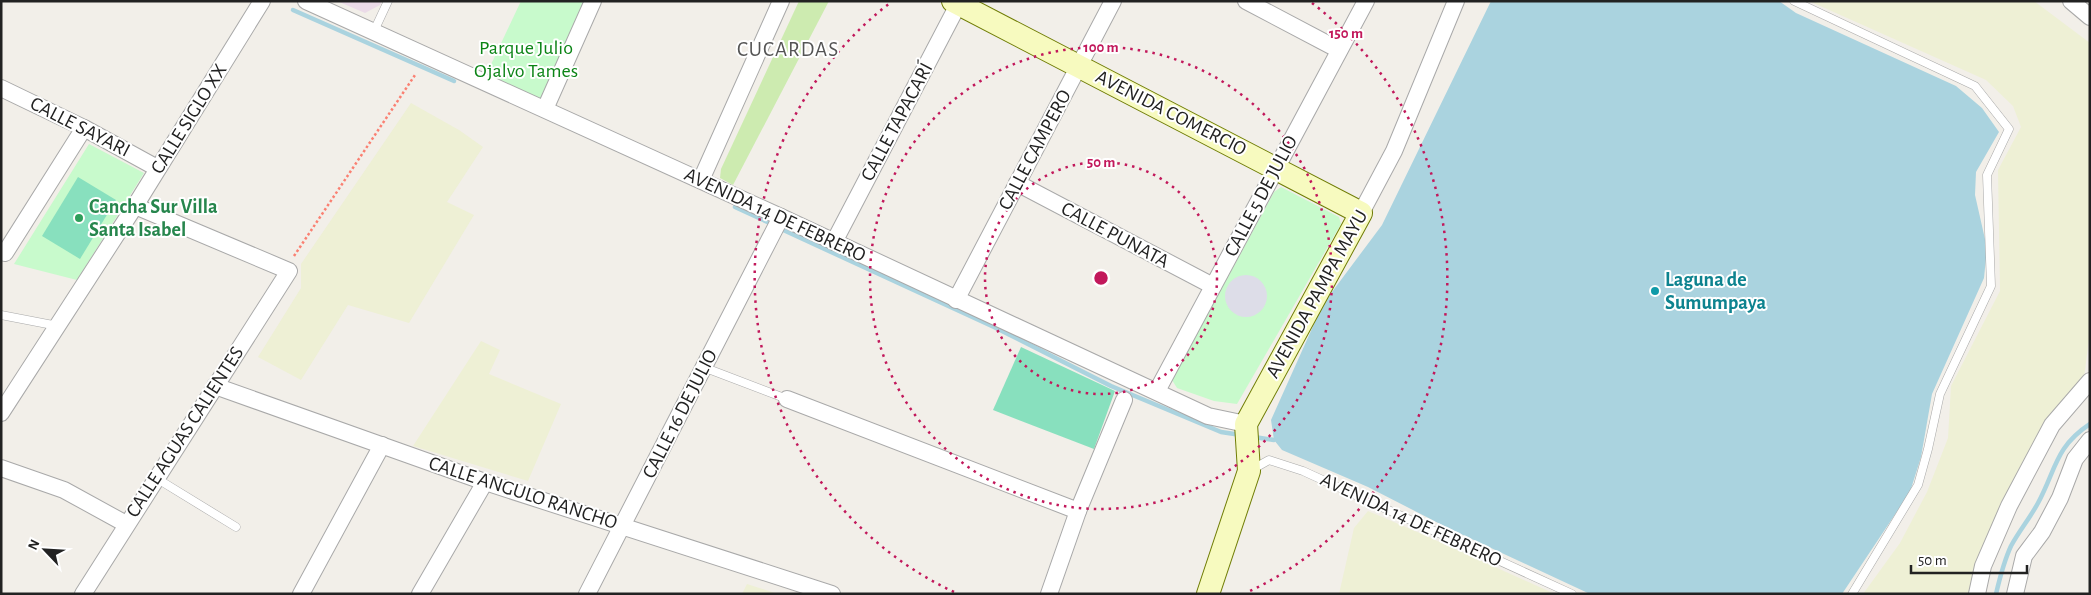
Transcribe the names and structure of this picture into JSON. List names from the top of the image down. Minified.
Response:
{"streets":{"street":["AVENIDA COMERCIO","CALLE SIGLO XX","CALLE TAPACARÍ","CALLE SAYARI","CALLE CAMPERO","CALLE 5 DE JULIO","AVENIDA 14 DE FEBRERO","CALLE PUNATA","AVENIDA PAMPA MAYU","CALLE 16 DE JULIO","CALLE AGUAS CALIENTES","CALLE ANGULO RANCHO"]},"crossings":[["AVENIDA COMERCIO","CALLE TAPACARÍ"],["AVENIDA COMERCIO","CALLE CAMPERO"],["AVENIDA COMERCIO","CALLE 5 DE JULIO"],["AVENIDA COMERCIO","AVENIDA PAMPA MAYU"],["CALLE SIGLO XX","CALLE SAYARI"],["CALLE TAPACARÍ","AVENIDA 14 DE FEBRERO"],["CALLE CAMPERO","AVENIDA 14 DE FEBRERO"],["CALLE CAMPERO","CALLE PUNATA"],["CALLE 5 DE JULIO","AVENIDA 14 DE FEBRERO"],["CALLE 5 DE JULIO","CALLE PUNATA"],["AVENIDA 14 DE FEBRERO","AVENIDA PAMPA MAYU"],["AVENIDA 14 DE FEBRERO","CALLE 16 DE JULIO"],["CALLE 16 DE JULIO","CALLE ANGULO RANCHO"],["CALLE AGUAS CALIENTES","CALLE ANGULO RANCHO"]],"districts":["CUCARDAS"],"parks":["Parque Julio Ojalvo Tames"],"places":["Cancha Sur Villa Santa Isabel","Laguna de Sumumpaya"],"scale_bar":"50 m","north":"top left","rings":["150 m","100 m","50 m"]}
